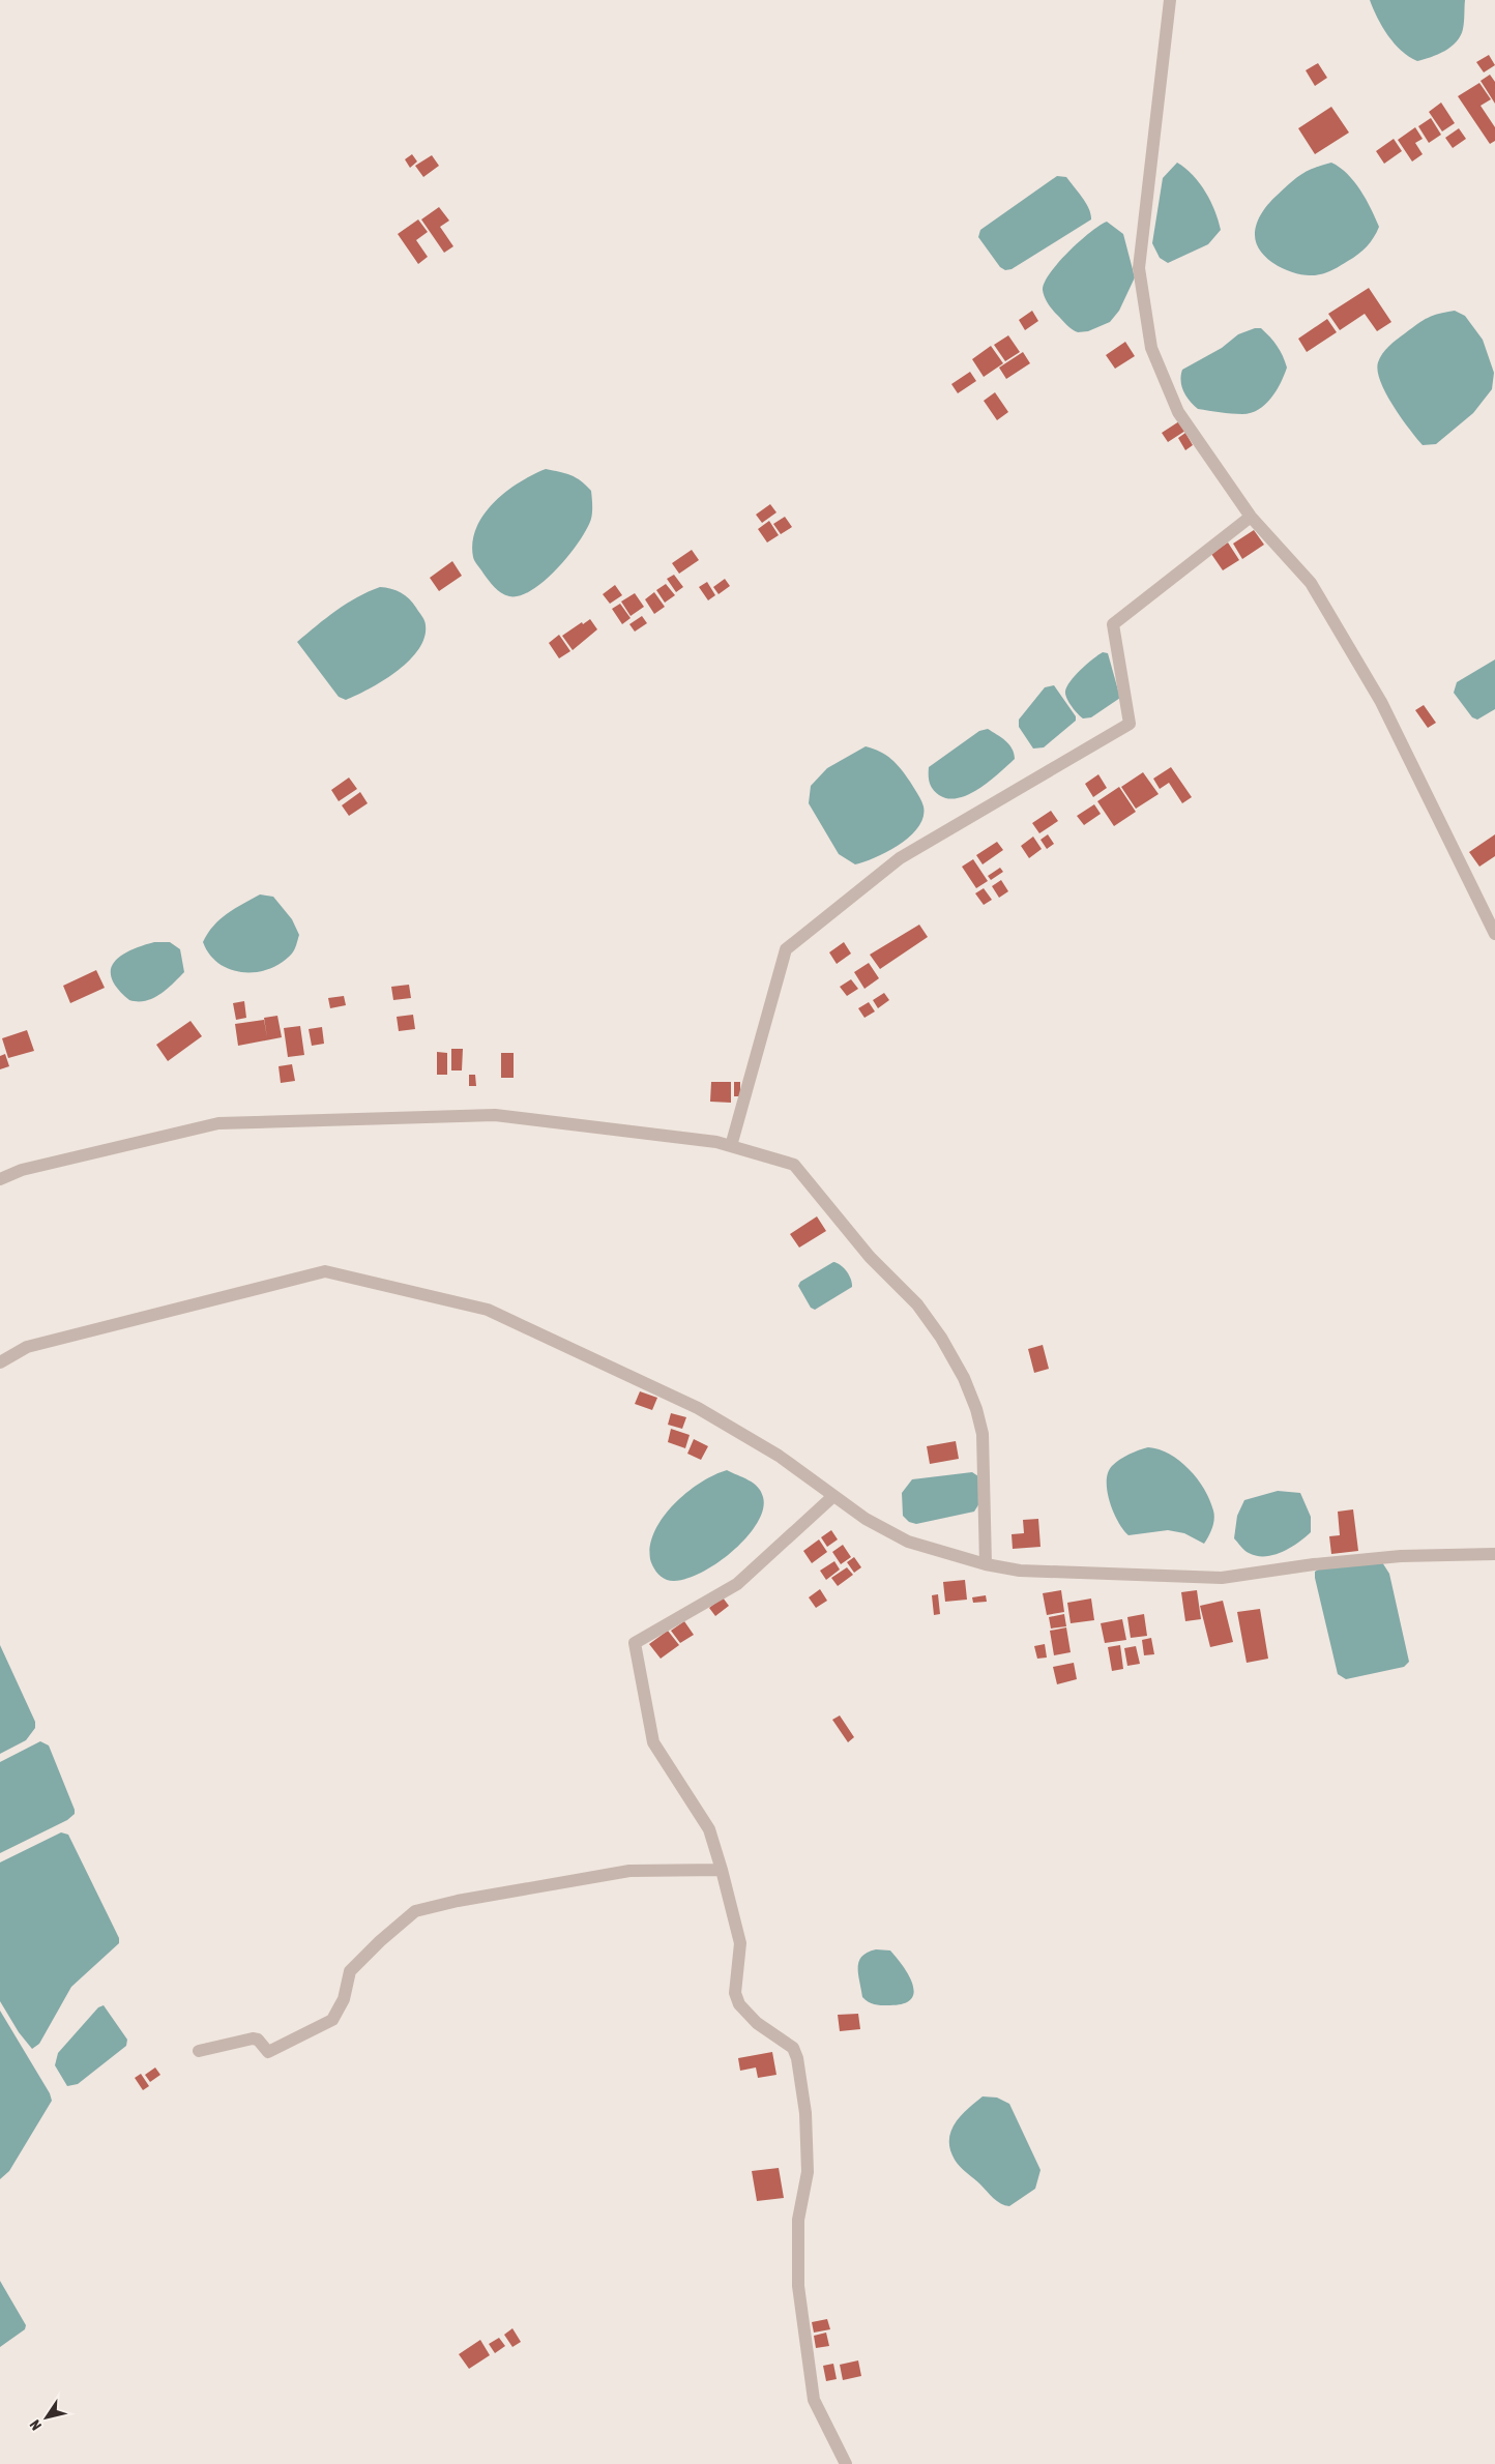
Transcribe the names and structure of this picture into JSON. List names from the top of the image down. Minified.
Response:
{"north":"bottom left"}
